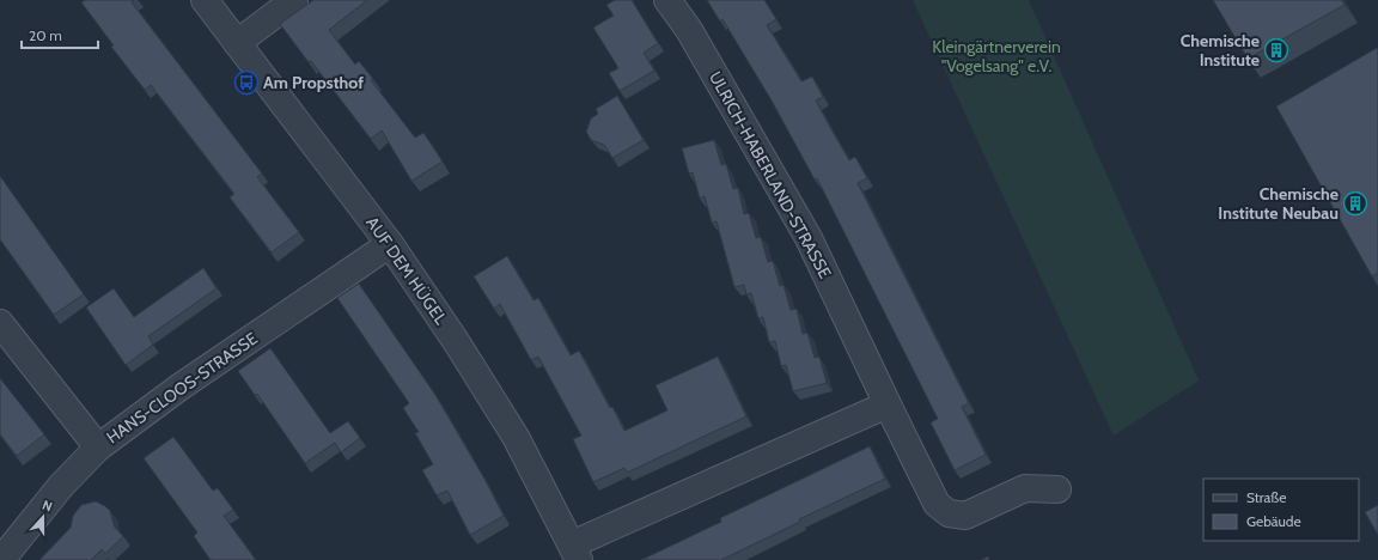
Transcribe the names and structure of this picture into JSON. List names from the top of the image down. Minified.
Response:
{"streets":{"street":["ULRICH-HABERLAND-STRASSE","AUF DEM HÜGEL","HANS-CLOOS-STRASSE"]},"crossings":[["AUF DEM HÜGEL","HANS-CLOOS-STRASSE"]],"parks":["Kleingärtnerverein \"Vogelsang\" e.V."],"places":{"building":["Chemische Institute","Chemische Institute Neubau"],"bus stop":["Am Propsthof"]},"legend":["Straße","Gebäude"],"scale_bar":"20 m","north":"top"}
